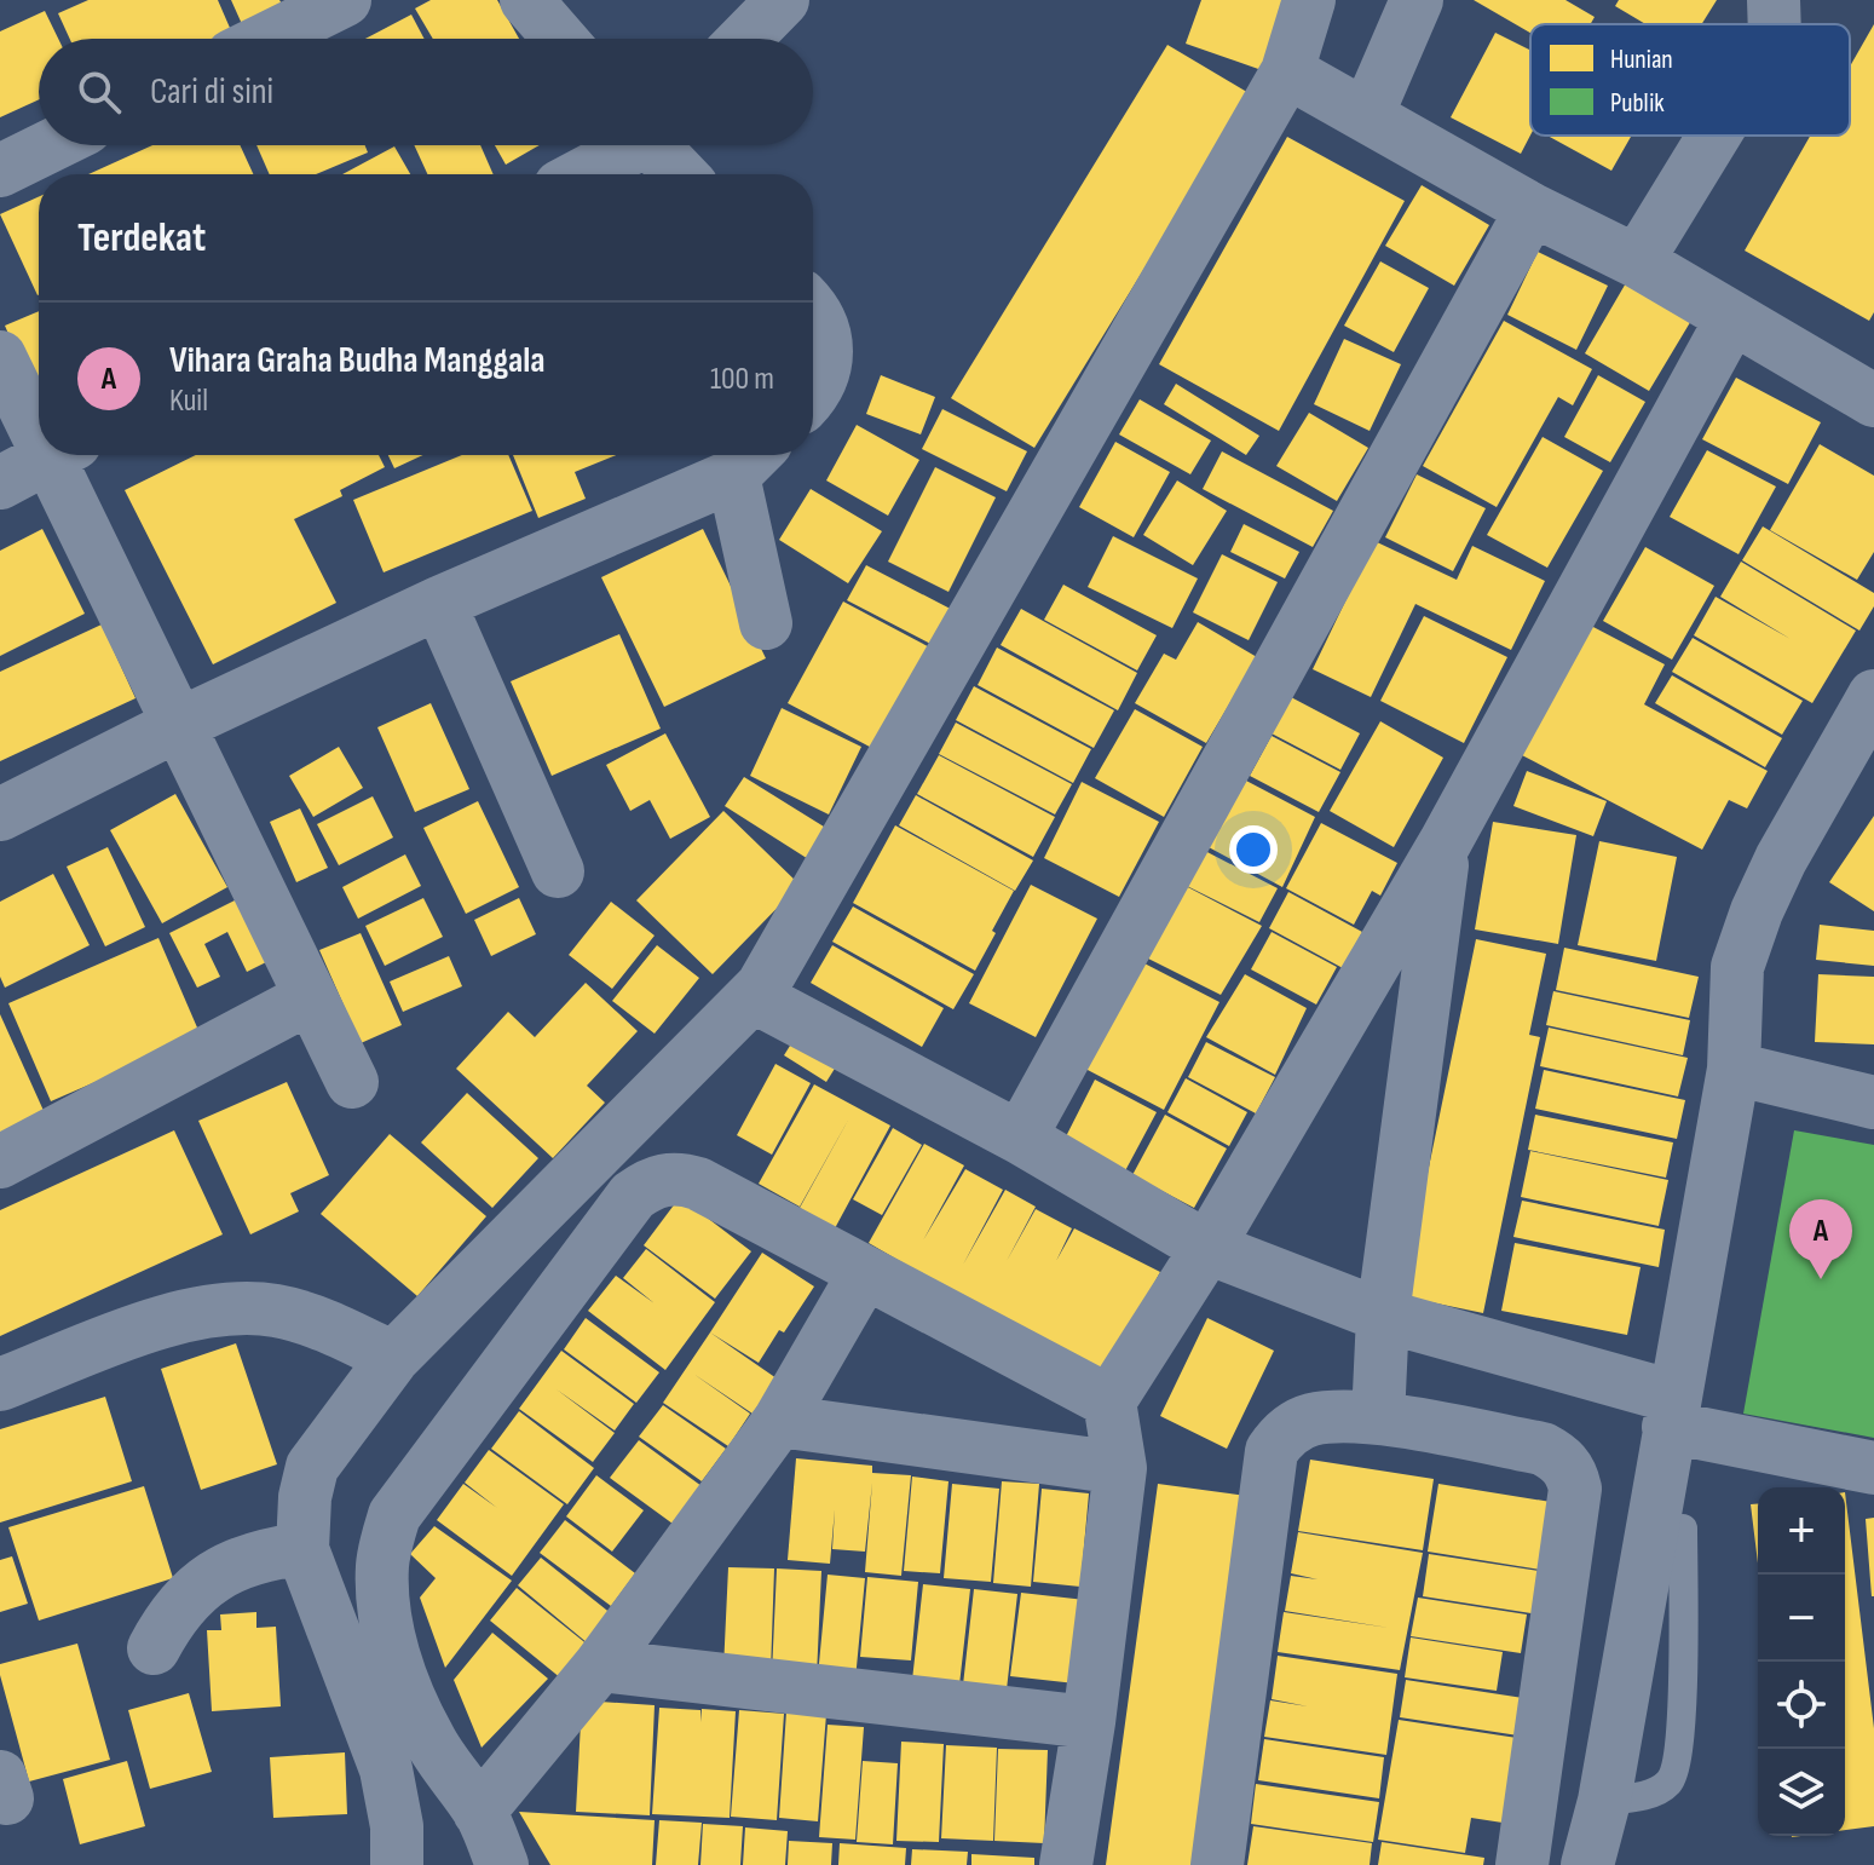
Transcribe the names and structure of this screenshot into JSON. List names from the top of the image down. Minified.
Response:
{"legend":["Hunian","Publik"],"page":{"search":"Cari di sini","heading":"Terdekat","list":[{"mark":"A","name":"Vihara Graha Budha Manggala","note":"Kuil","value":"100 m"}],"pins":"A","map_buttons":["+","−"]}}
